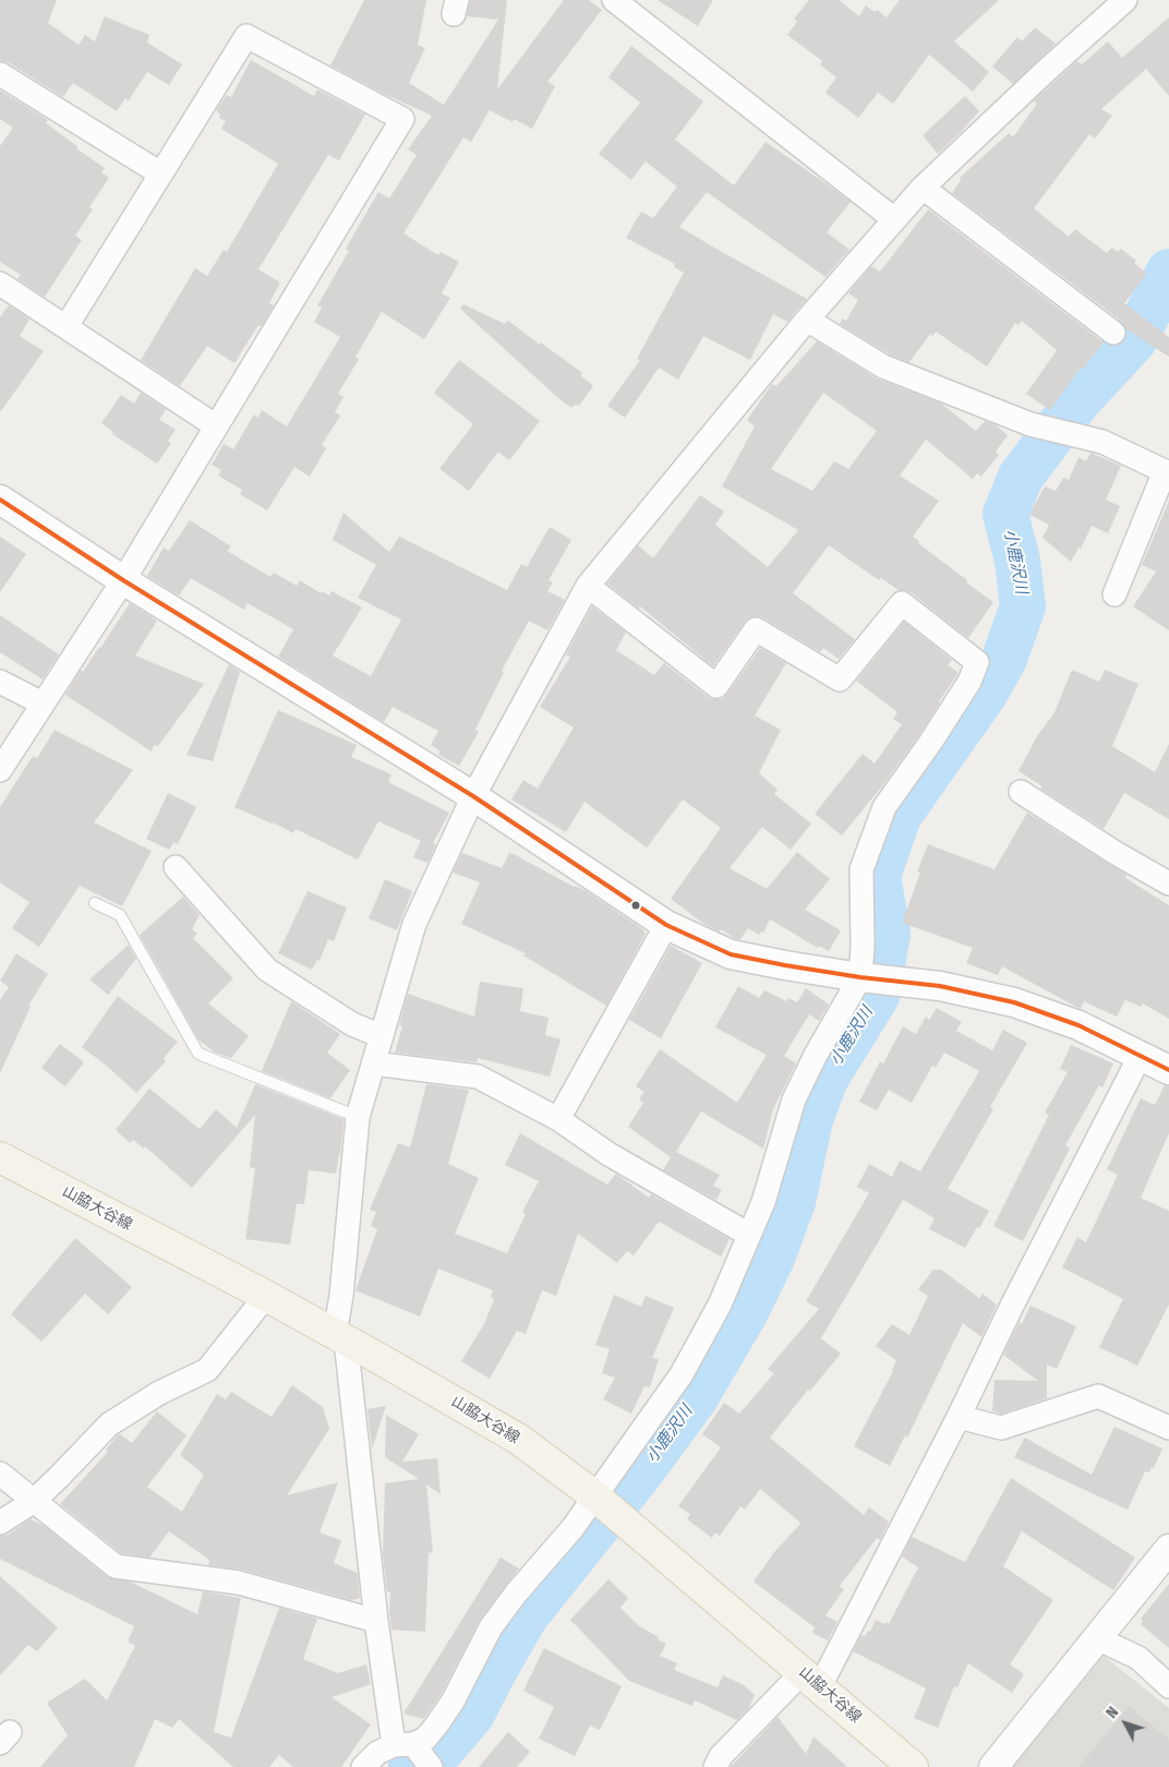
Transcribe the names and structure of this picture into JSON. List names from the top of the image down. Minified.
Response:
{"streets":{"main road":["山脇大谷線"]},"water":["小鹿沢川"],"north":"top left"}
